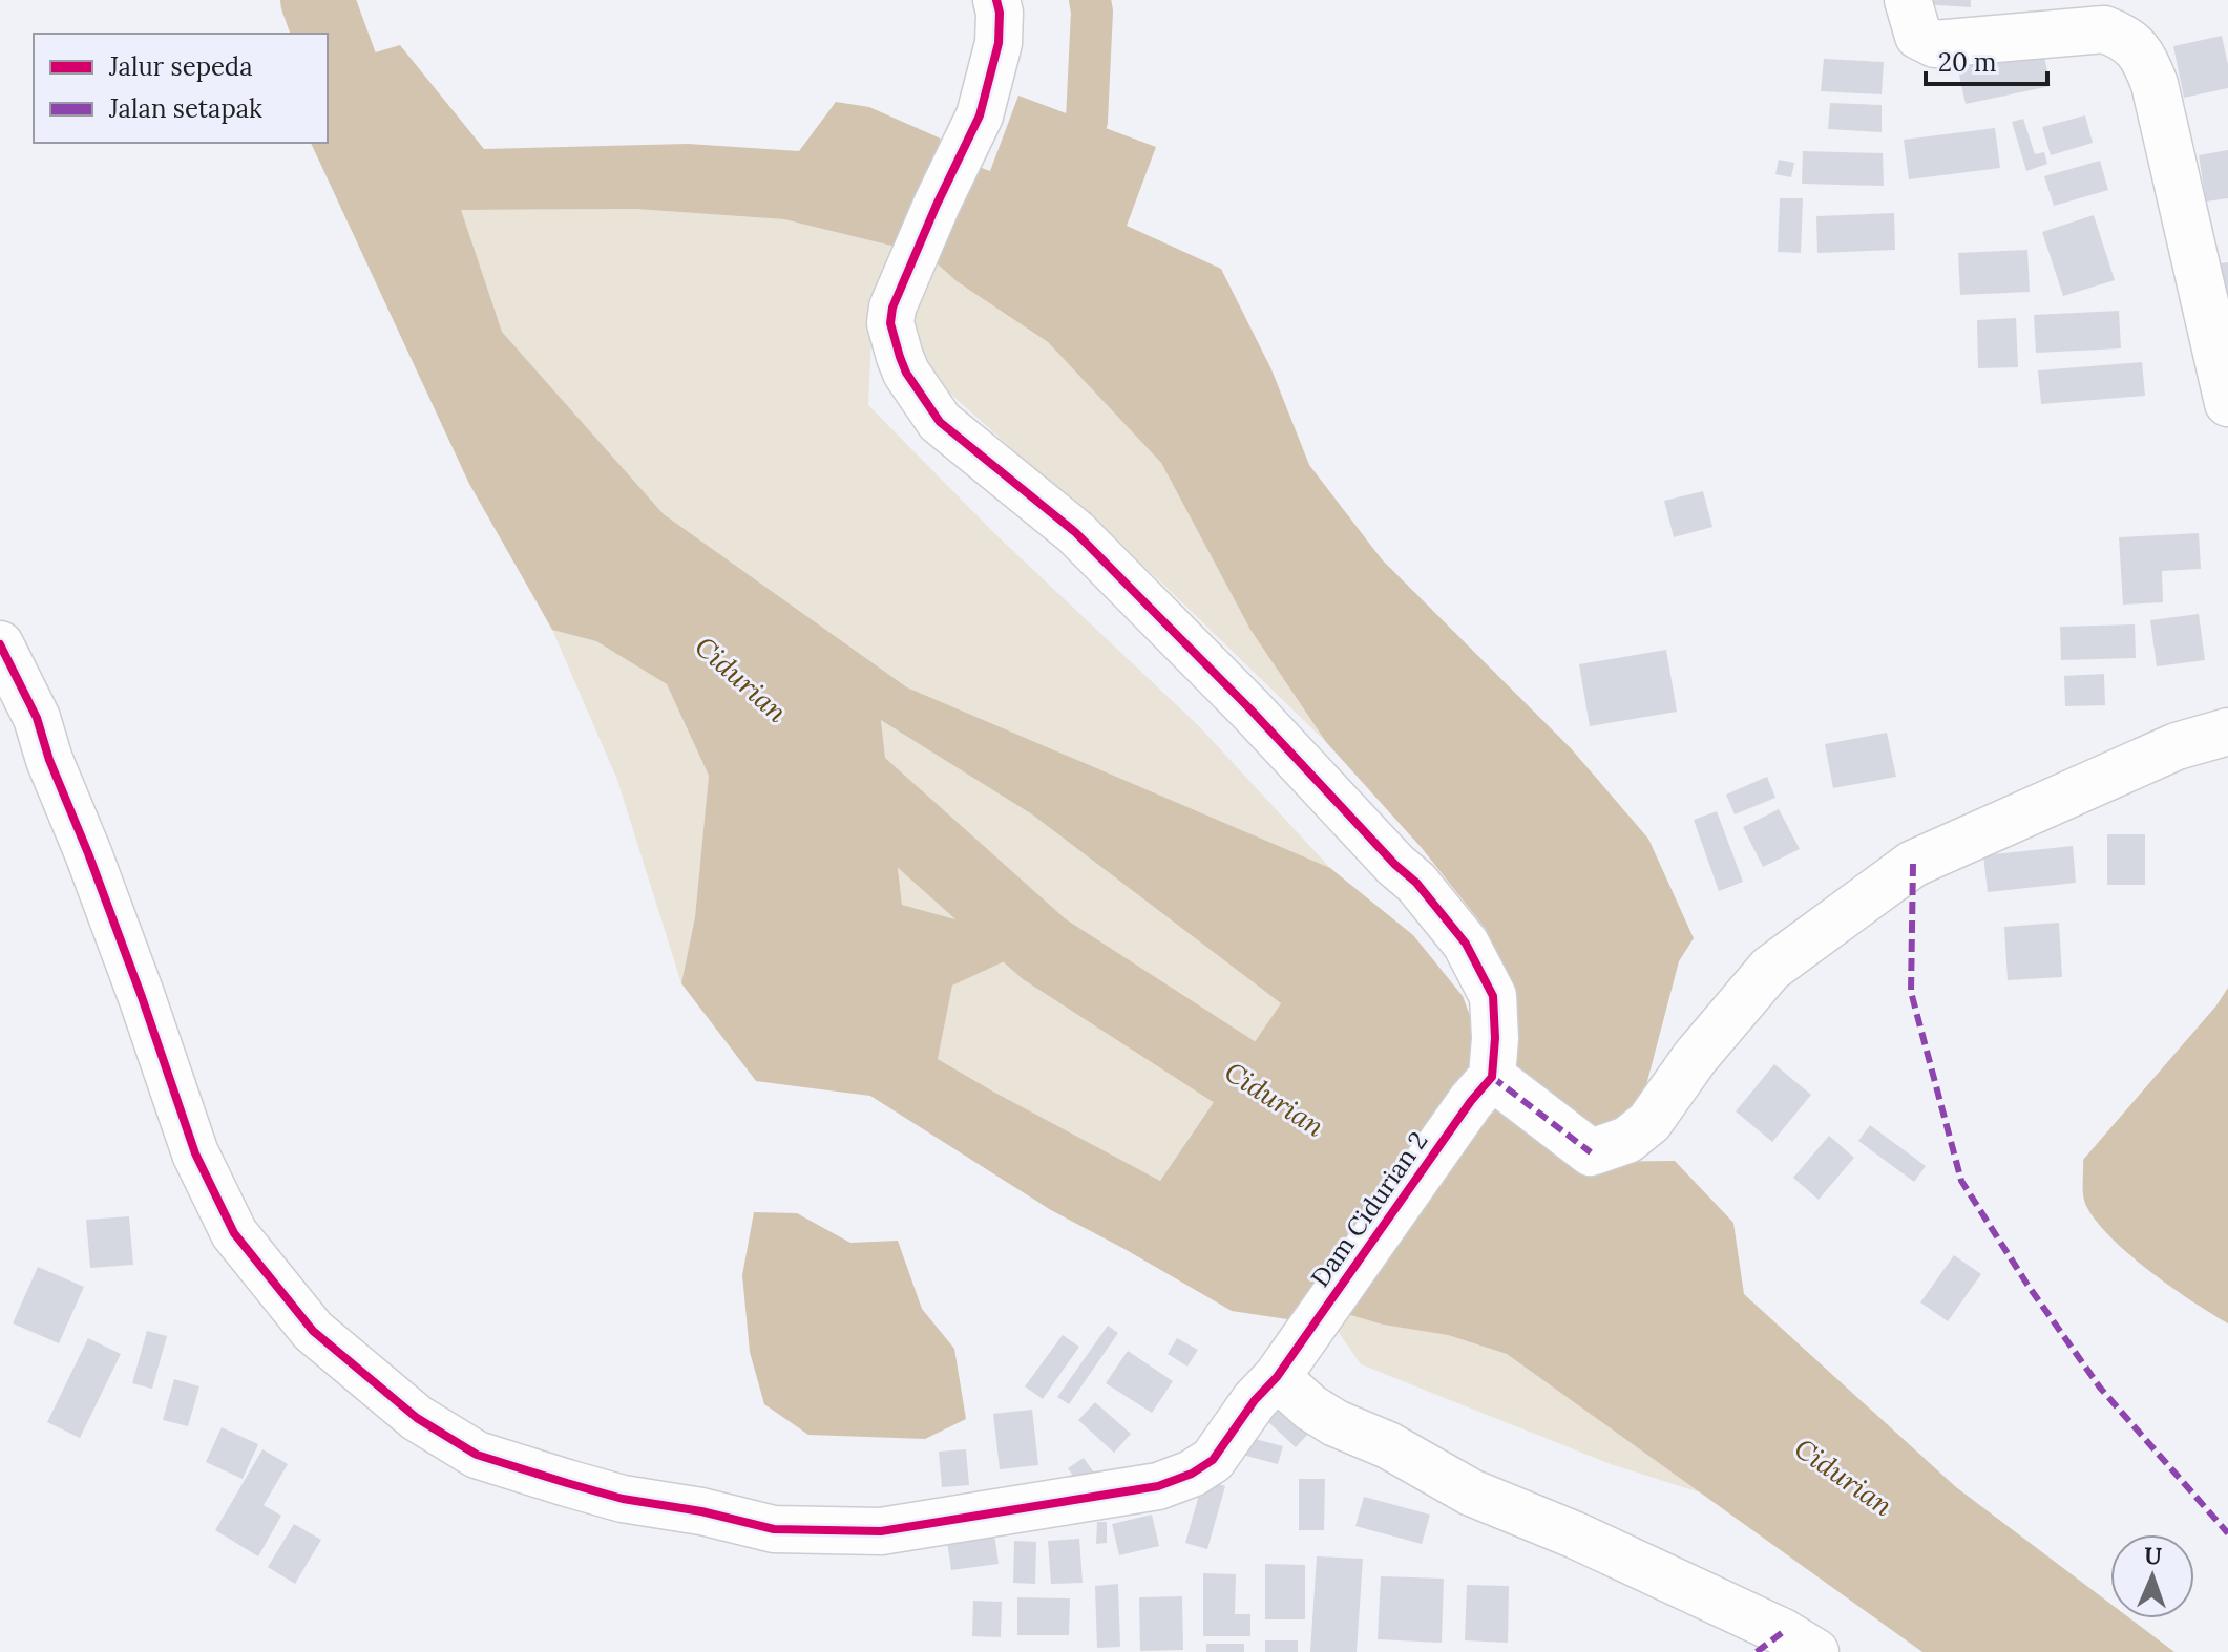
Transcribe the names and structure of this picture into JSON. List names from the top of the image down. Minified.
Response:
{"streets":{"street":["Dam Cidurian 2"]},"water":["Cidurian"],"legend":["Jalur sepeda","Jalan setapak"],"scale_bar":"20 m","north":"top"}
